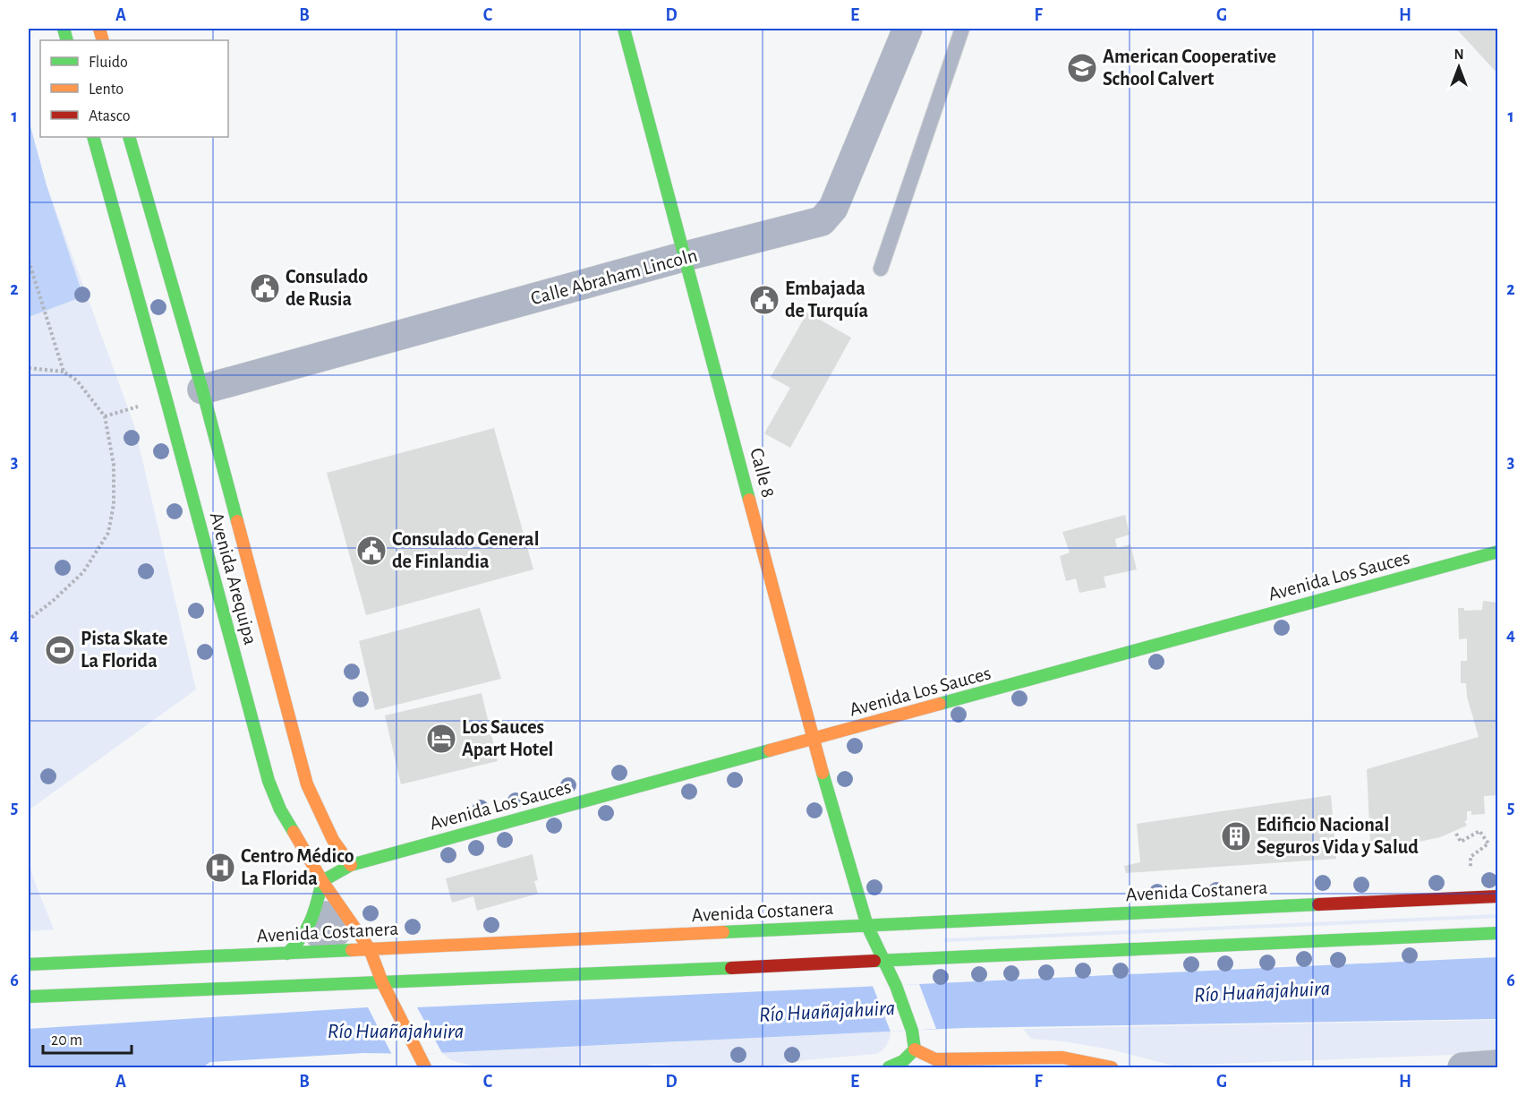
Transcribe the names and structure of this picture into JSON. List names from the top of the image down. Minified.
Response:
{"streets":{"main road":["Calle 8","Avenida Los Sauces","Avenida Arequipa","Avenida Costanera"],"street":["Calle Abraham Lincoln"]},"crossings":[["Calle Abraham Lincoln","Calle 8"],["Calle Abraham Lincoln","Avenida Arequipa"],["Calle 8","Avenida Los Sauces"],["Calle 8","Avenida Costanera"],["Avenida Los Sauces","Avenida Arequipa"],["Avenida Arequipa","Avenida Costanera"]],"water":["Río Huañajahuira"],"places":{"school or university":["American Cooperative School Calvert"],"public building":["Consulado de Rusia","Embajada de Turquía","Consulado General de Finlandia"],"sports":["Pista Skate La Florida"],"hotel":["Los Sauces Apart Hotel"],"building":["Edificio Nacional Seguros Vida y Salud"],"hospital":["Centro Médico La Florida"]},"legend":["Fluido","Lento","Atasco"],"scale_bar":"20 m","north":"top","grid":{"columns":["A","B","C","D","E","F","G","H"],"rows":["1","2","3","4","5","6"]}}
